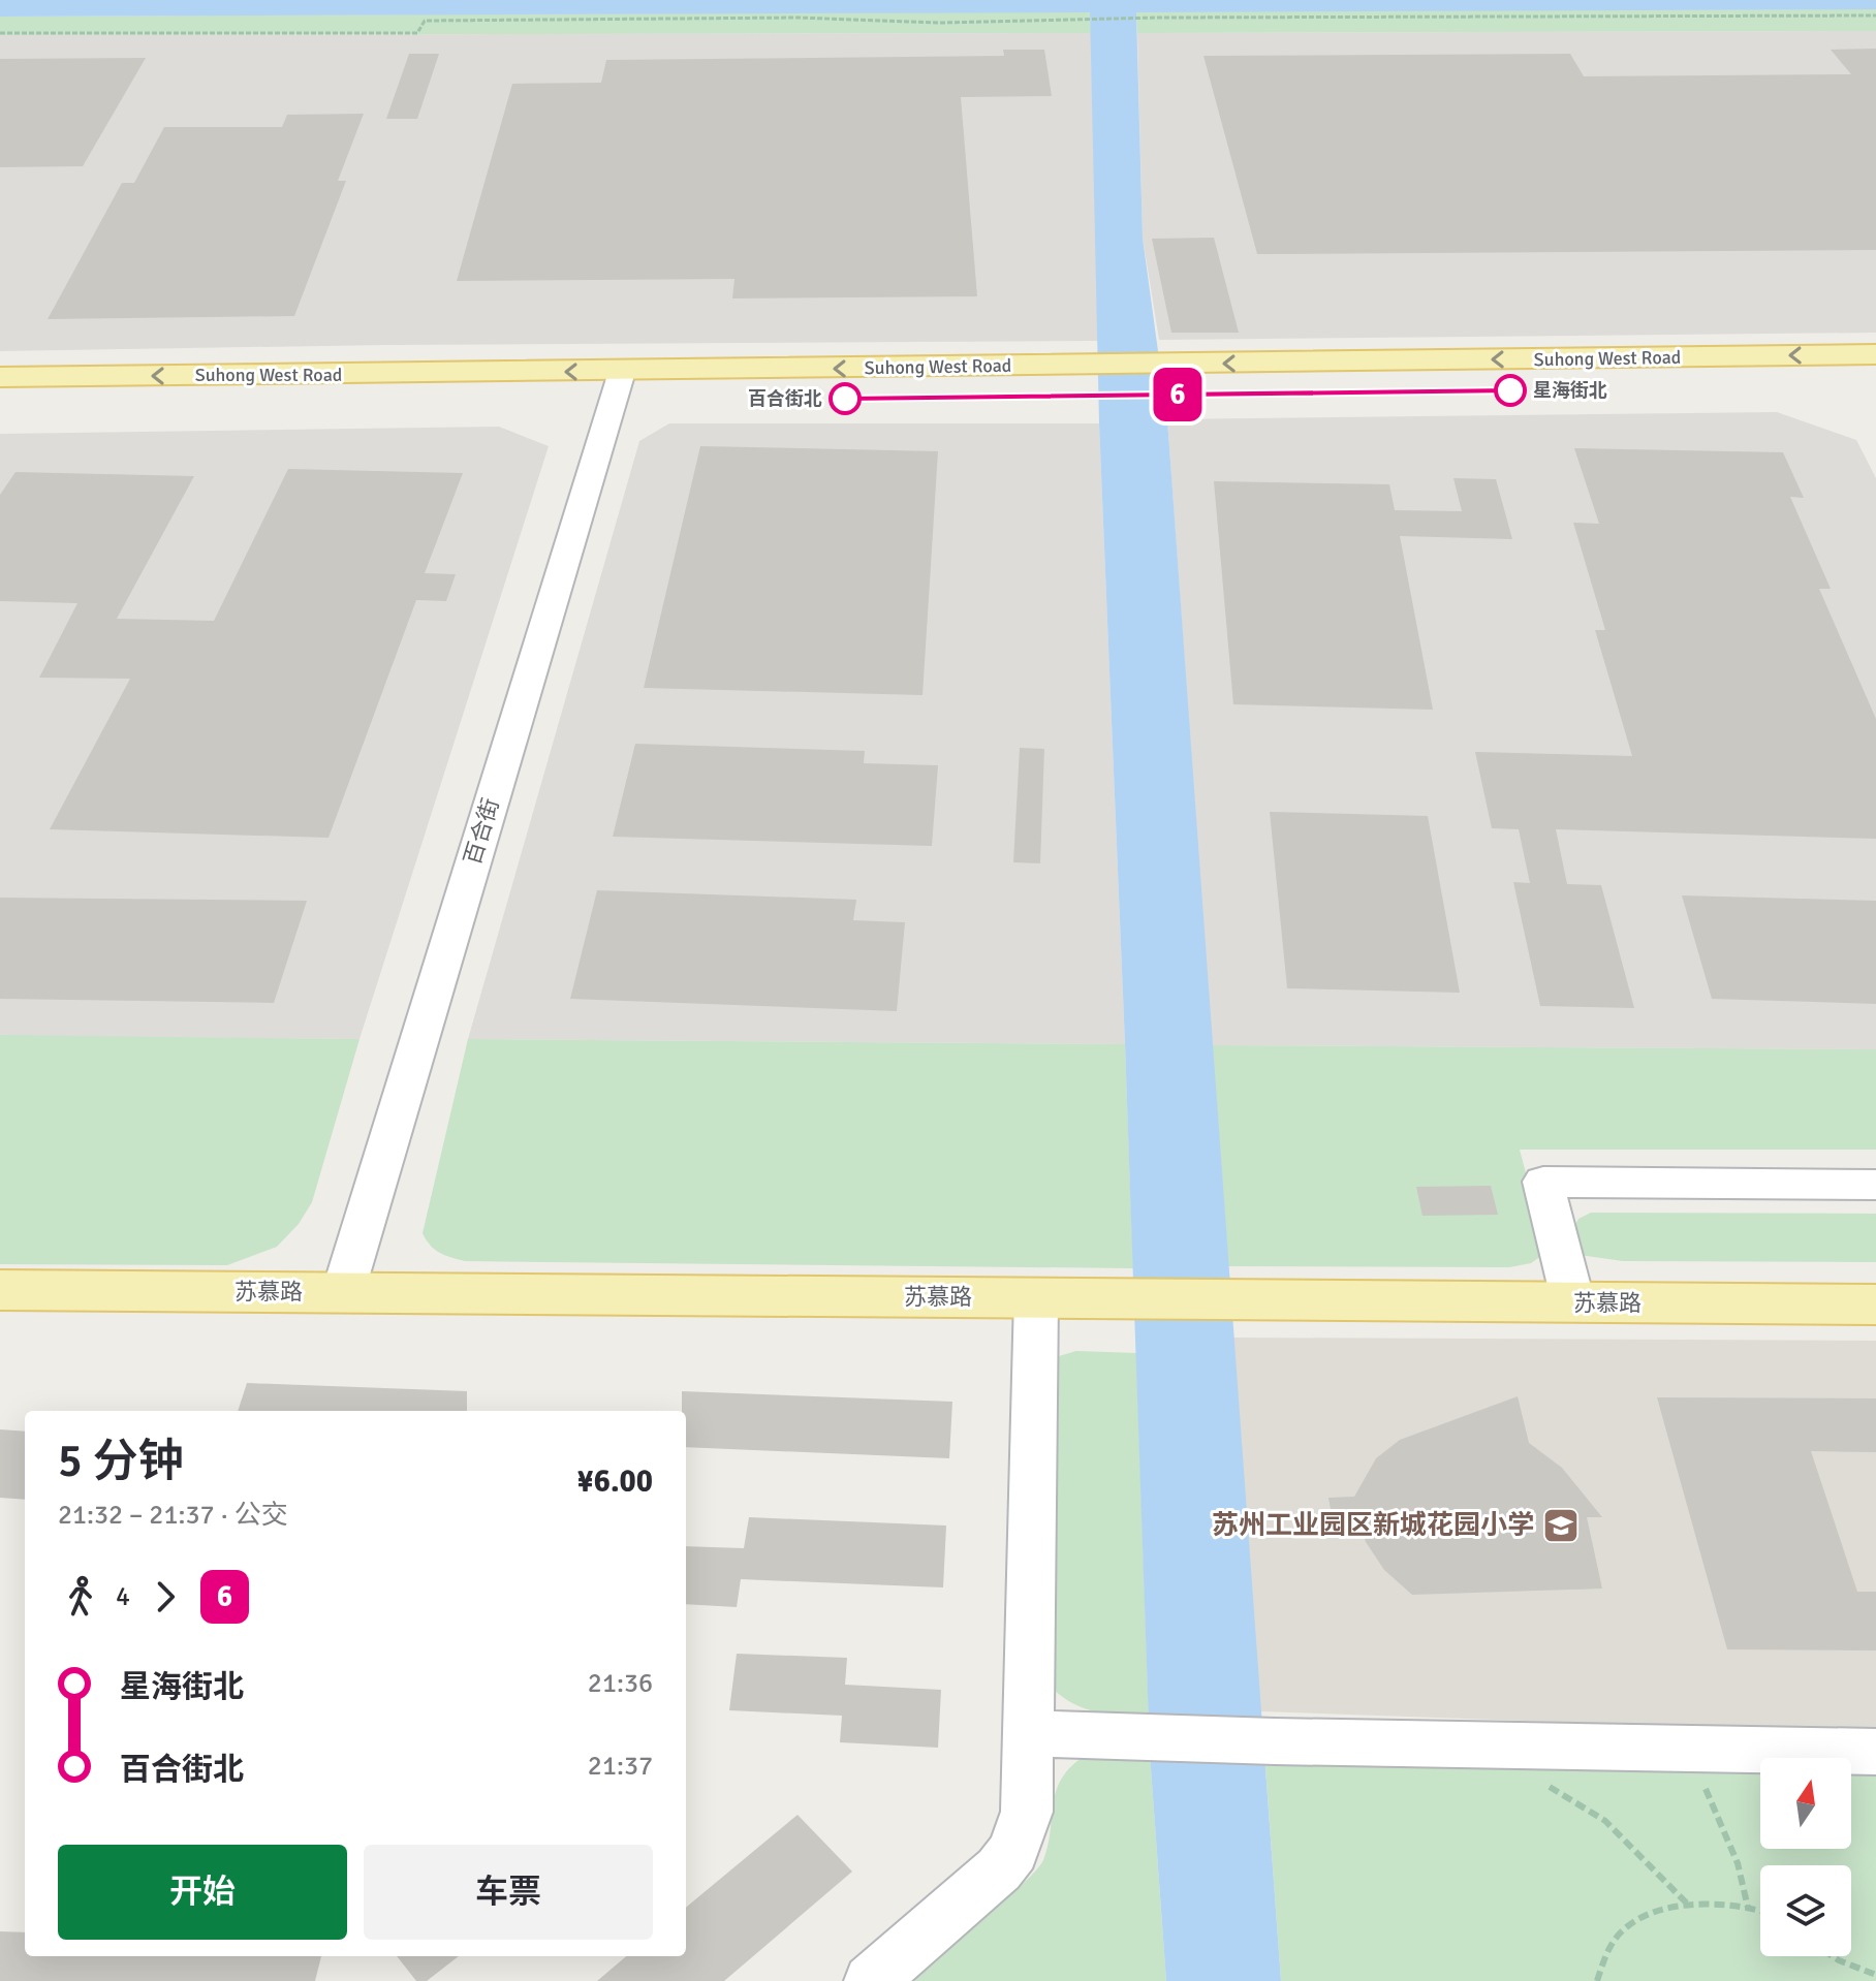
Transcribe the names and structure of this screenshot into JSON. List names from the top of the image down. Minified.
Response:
{"streets":{"main road":["Suhong West Road","苏慕路"],"street":["百合街"]},"crossings":[["Suhong West Road","百合街"],["百合街","苏慕路"]],"one_way":["Suhong West Road"],"places":{"other":["星海街北","百合街北"],"school or university":["苏州工业园区新城花园小学"]},"lines":["bus line 6"],"north":"top","page":{"on_map":"6","heading":["5 分钟","21:32 – 21:37 · 公交","¥6.00"],"legs":["4","6"],"list":[{"name":"星海街北","value":"21:36"},{"name":"百合街北","value":"21:37"}],"buttons":["开始","车票"]}}
